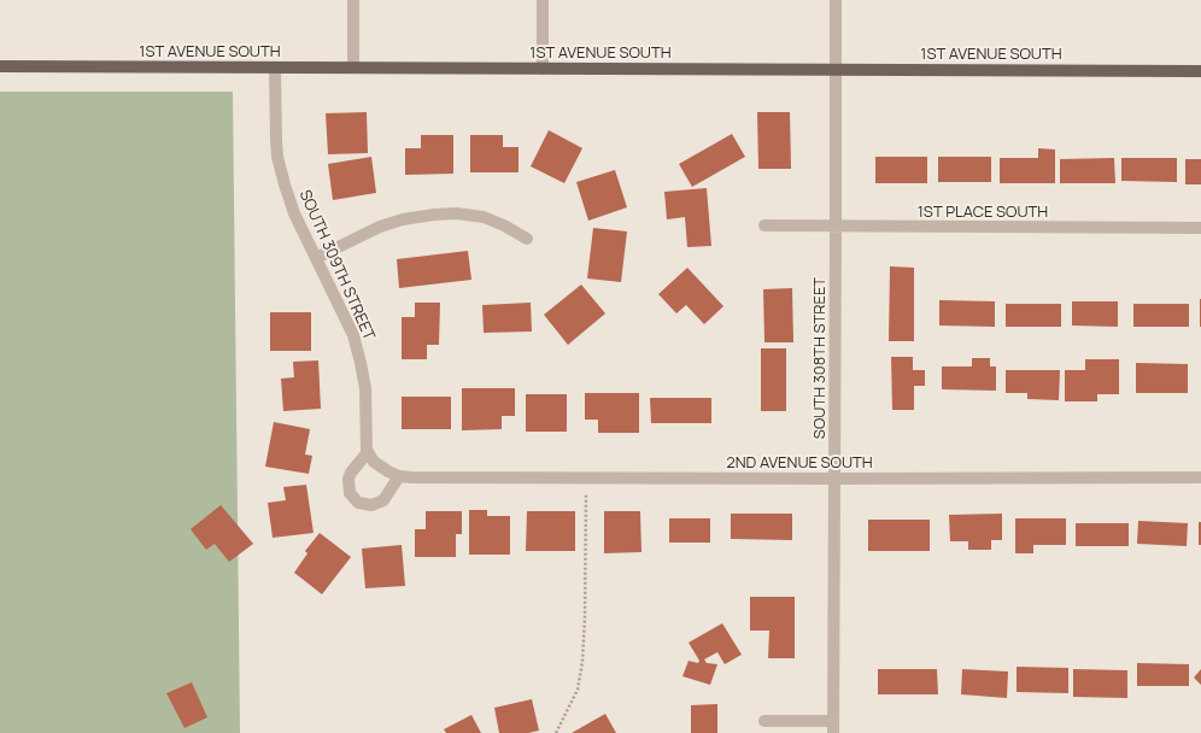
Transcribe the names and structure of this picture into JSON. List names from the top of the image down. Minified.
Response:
{"streets":{"main road":["1ST AVENUE SOUTH"],"street":["1ST PLACE SOUTH","SOUTH 309TH STREET","SOUTH 308TH STREET","2ND AVENUE SOUTH"]},"crossings":[["1ST AVENUE SOUTH","SOUTH 309TH STREET"],["1ST AVENUE SOUTH","SOUTH 308TH STREET"],["1ST PLACE SOUTH","SOUTH 308TH STREET"],["SOUTH 309TH STREET","2ND AVENUE SOUTH"],["SOUTH 308TH STREET","2ND AVENUE SOUTH"]]}
